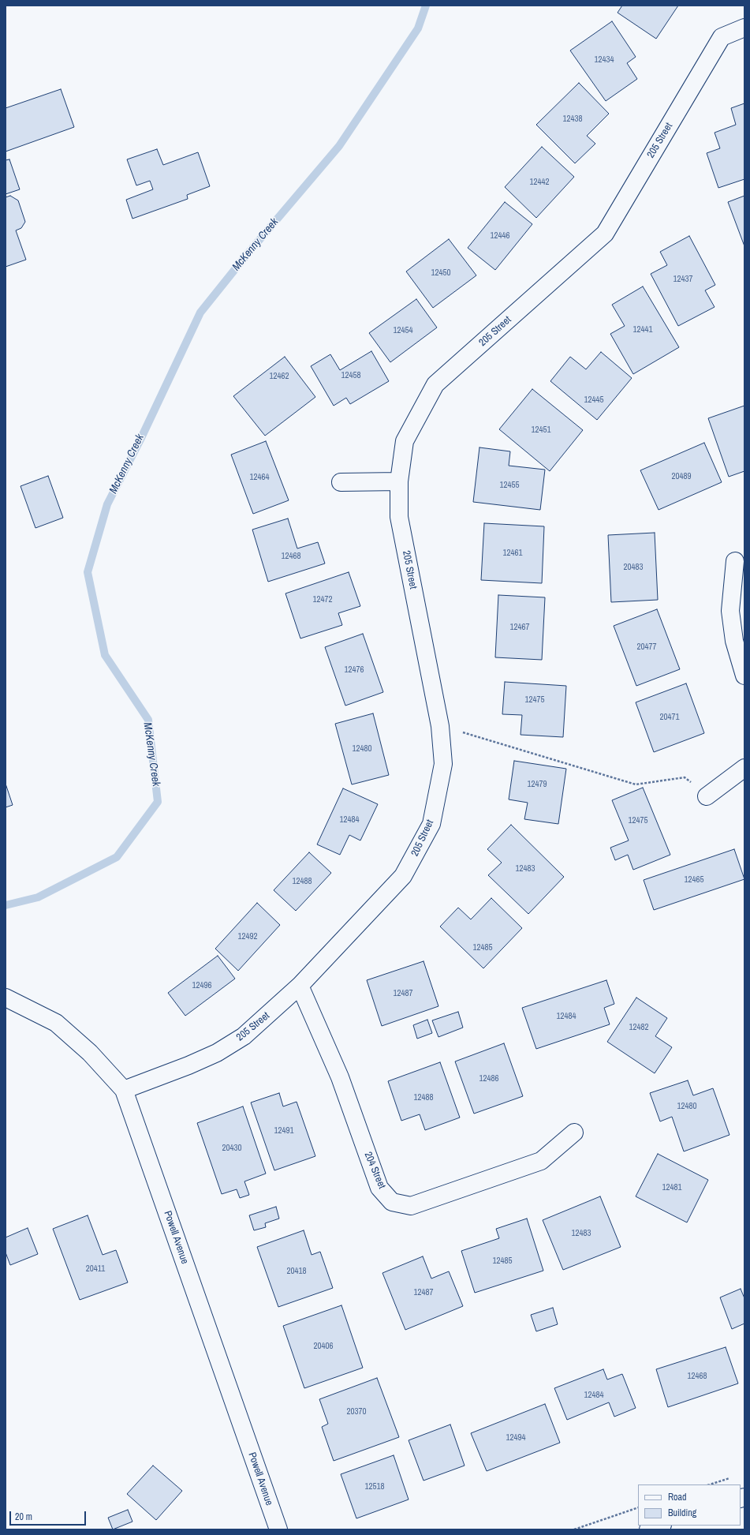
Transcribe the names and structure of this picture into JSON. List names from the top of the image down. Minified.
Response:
{"streets":{"street":["205 Street","204 Street","Powell Avenue"]},"crossings":[["205 Street","204 Street"],["205 Street","Powell Avenue"]],"water":["McKenny Creek"],"house_numbers":["12434","12438","12442","12446","12450","12437","12441","12454","12458","12462","12445","12451","20489","12464","12455","12461","12468","20483","12472","12467","20477","12476","12475","20471","12480","12479","12484","12475","12483","12465","12488","12492","12485","12496","12487","12484","12482","12486","12488","12480","12491","20430","12481","12483","12485","20411","20418","12487","20406","12468","12484","20370","12494","12518"],"legend":["Road","Building"],"scale_bar":"20 m"}
